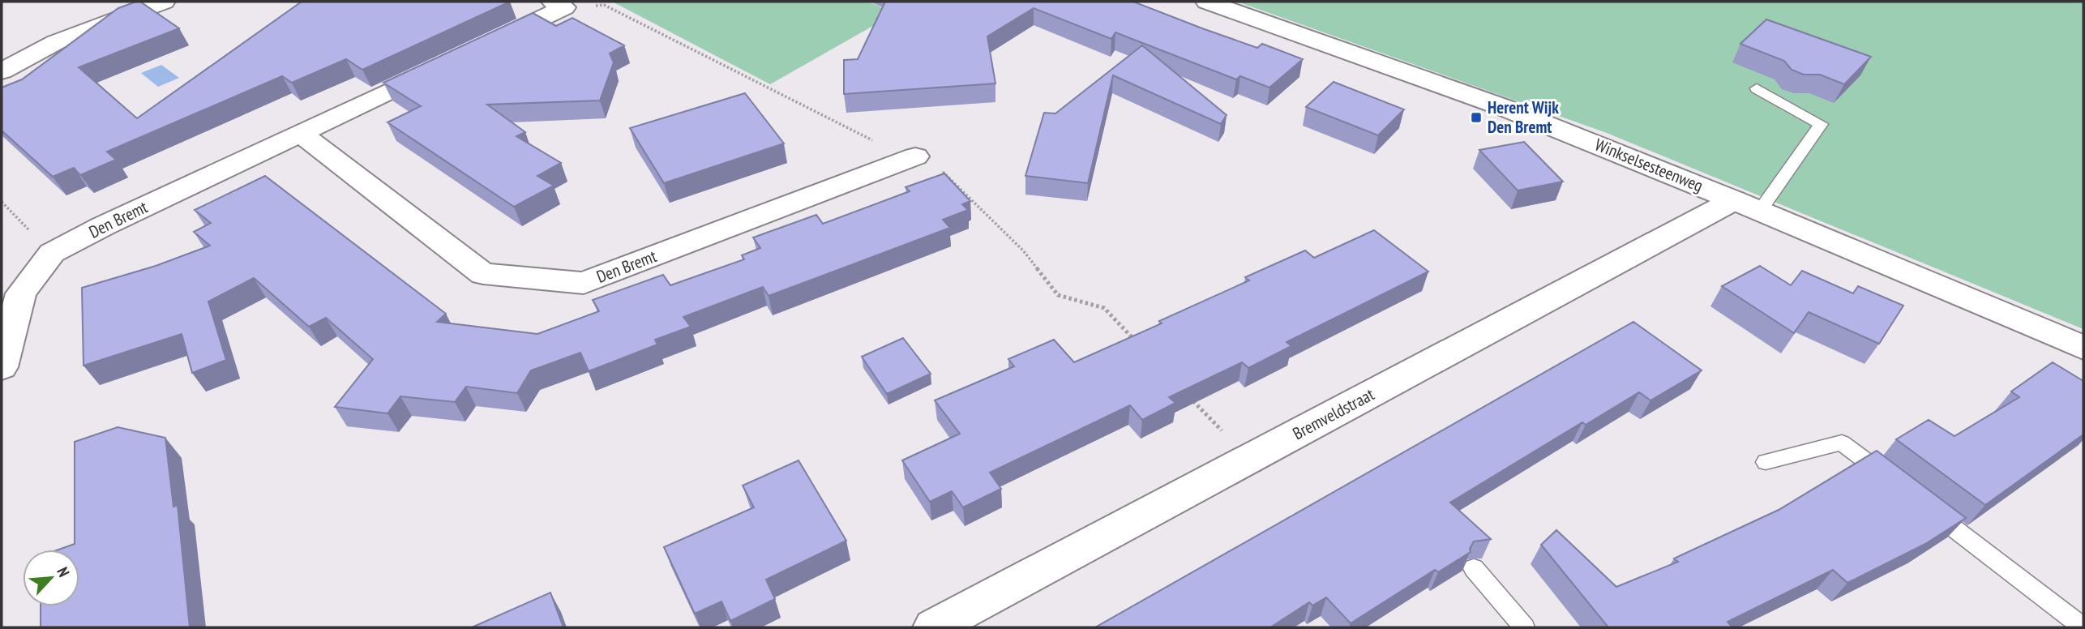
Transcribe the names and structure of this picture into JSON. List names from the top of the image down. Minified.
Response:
{"streets":{"street":["Winkselsesteenweg","Den Bremt","Bremveldstraat"]},"crossings":[["Winkselsesteenweg","Bremveldstraat"]],"places":{"transit":["Herent Wijk Den Bremt"]},"north":"top right"}
